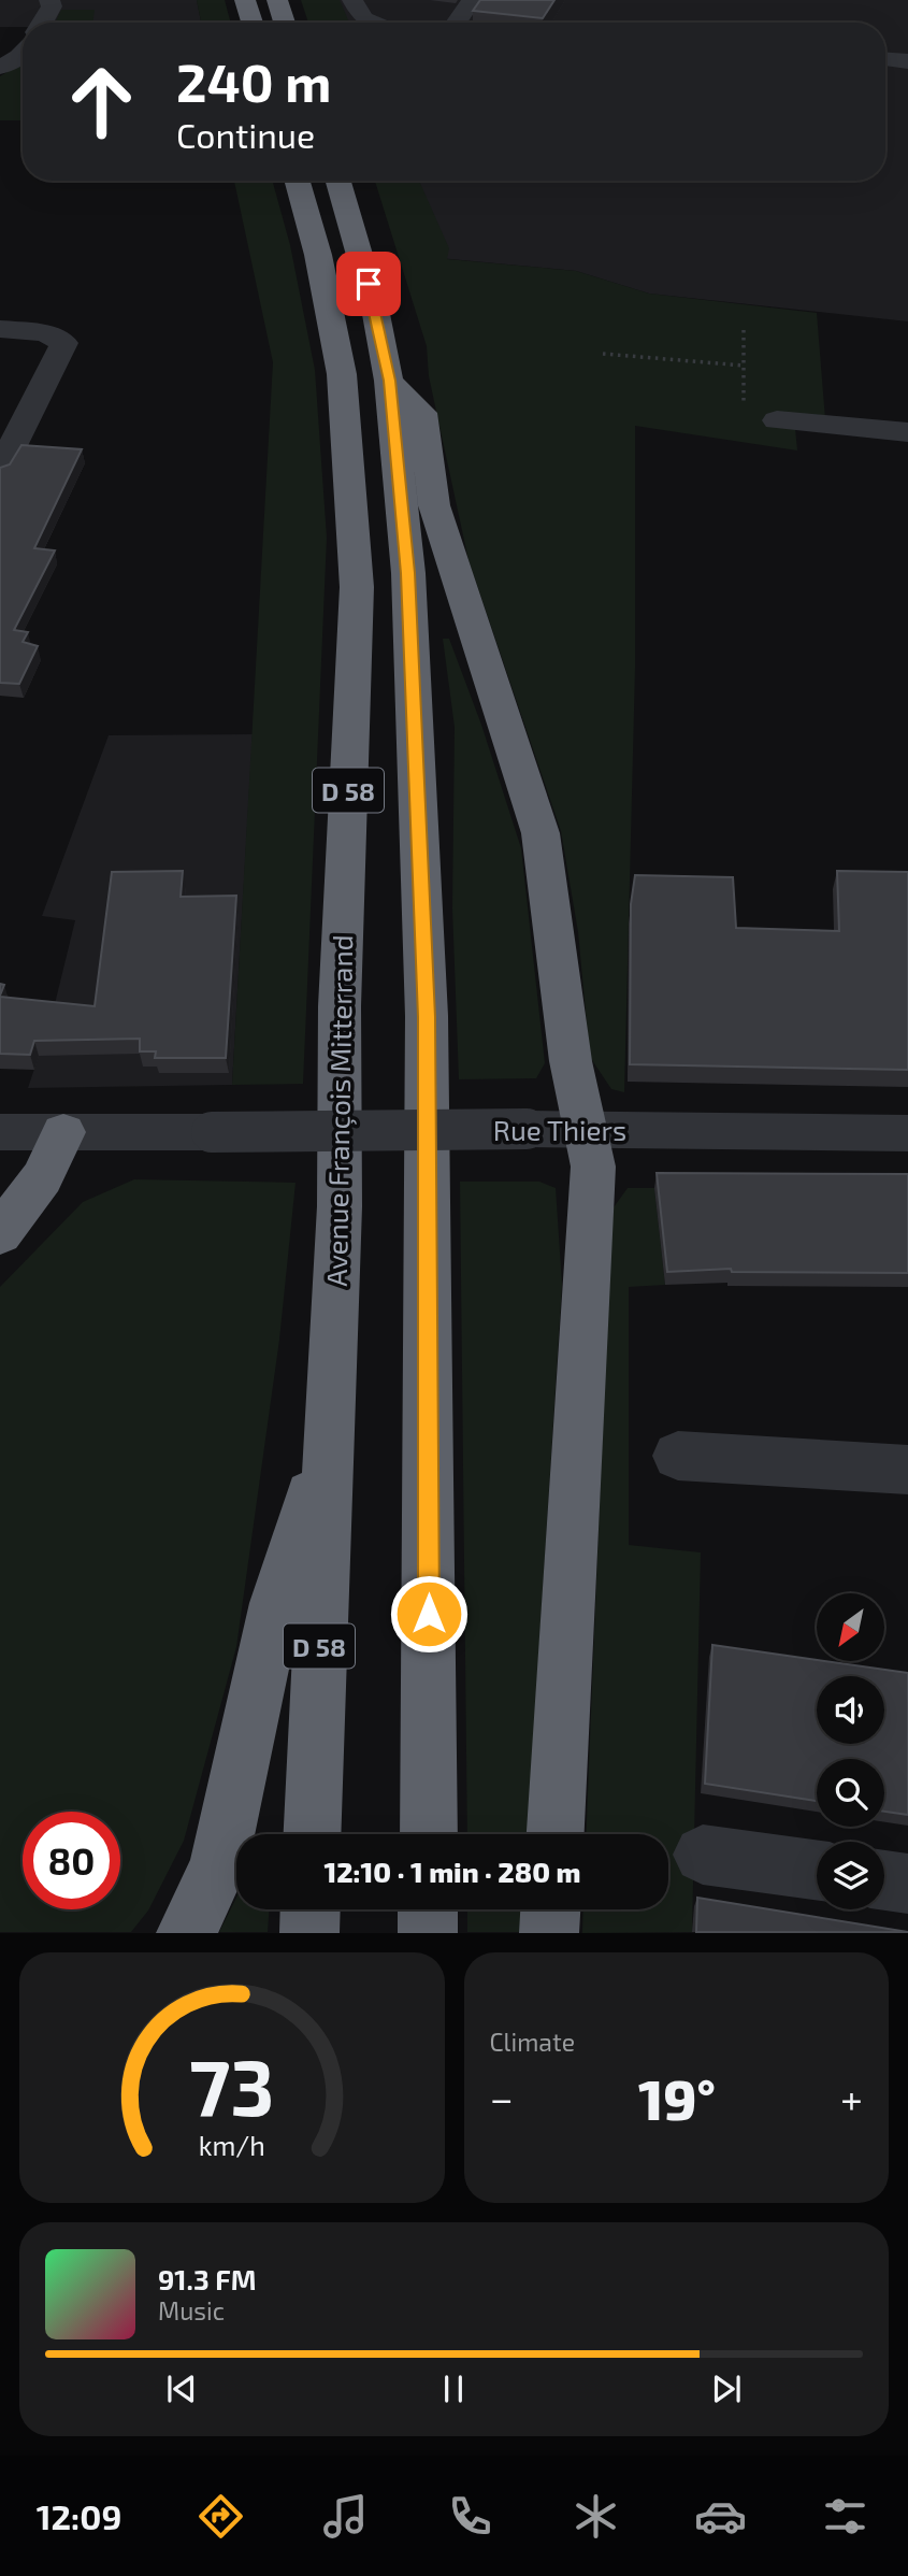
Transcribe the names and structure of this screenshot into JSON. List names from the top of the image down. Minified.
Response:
{"streets":{"highway":["D 58","Avenue François Mitterrand"],"street":["Rue Thiers"]},"north":"bottom left","page":{"turn":["240 m","Continue"],"limit":"80","trip":"12:10 · 1 min · 280 m","tile":"Climate","heat":["−","19°","+"],"song":["91.3 FM","Music"],"tabs":"12:09","gauge":["73","km/h"]}}
